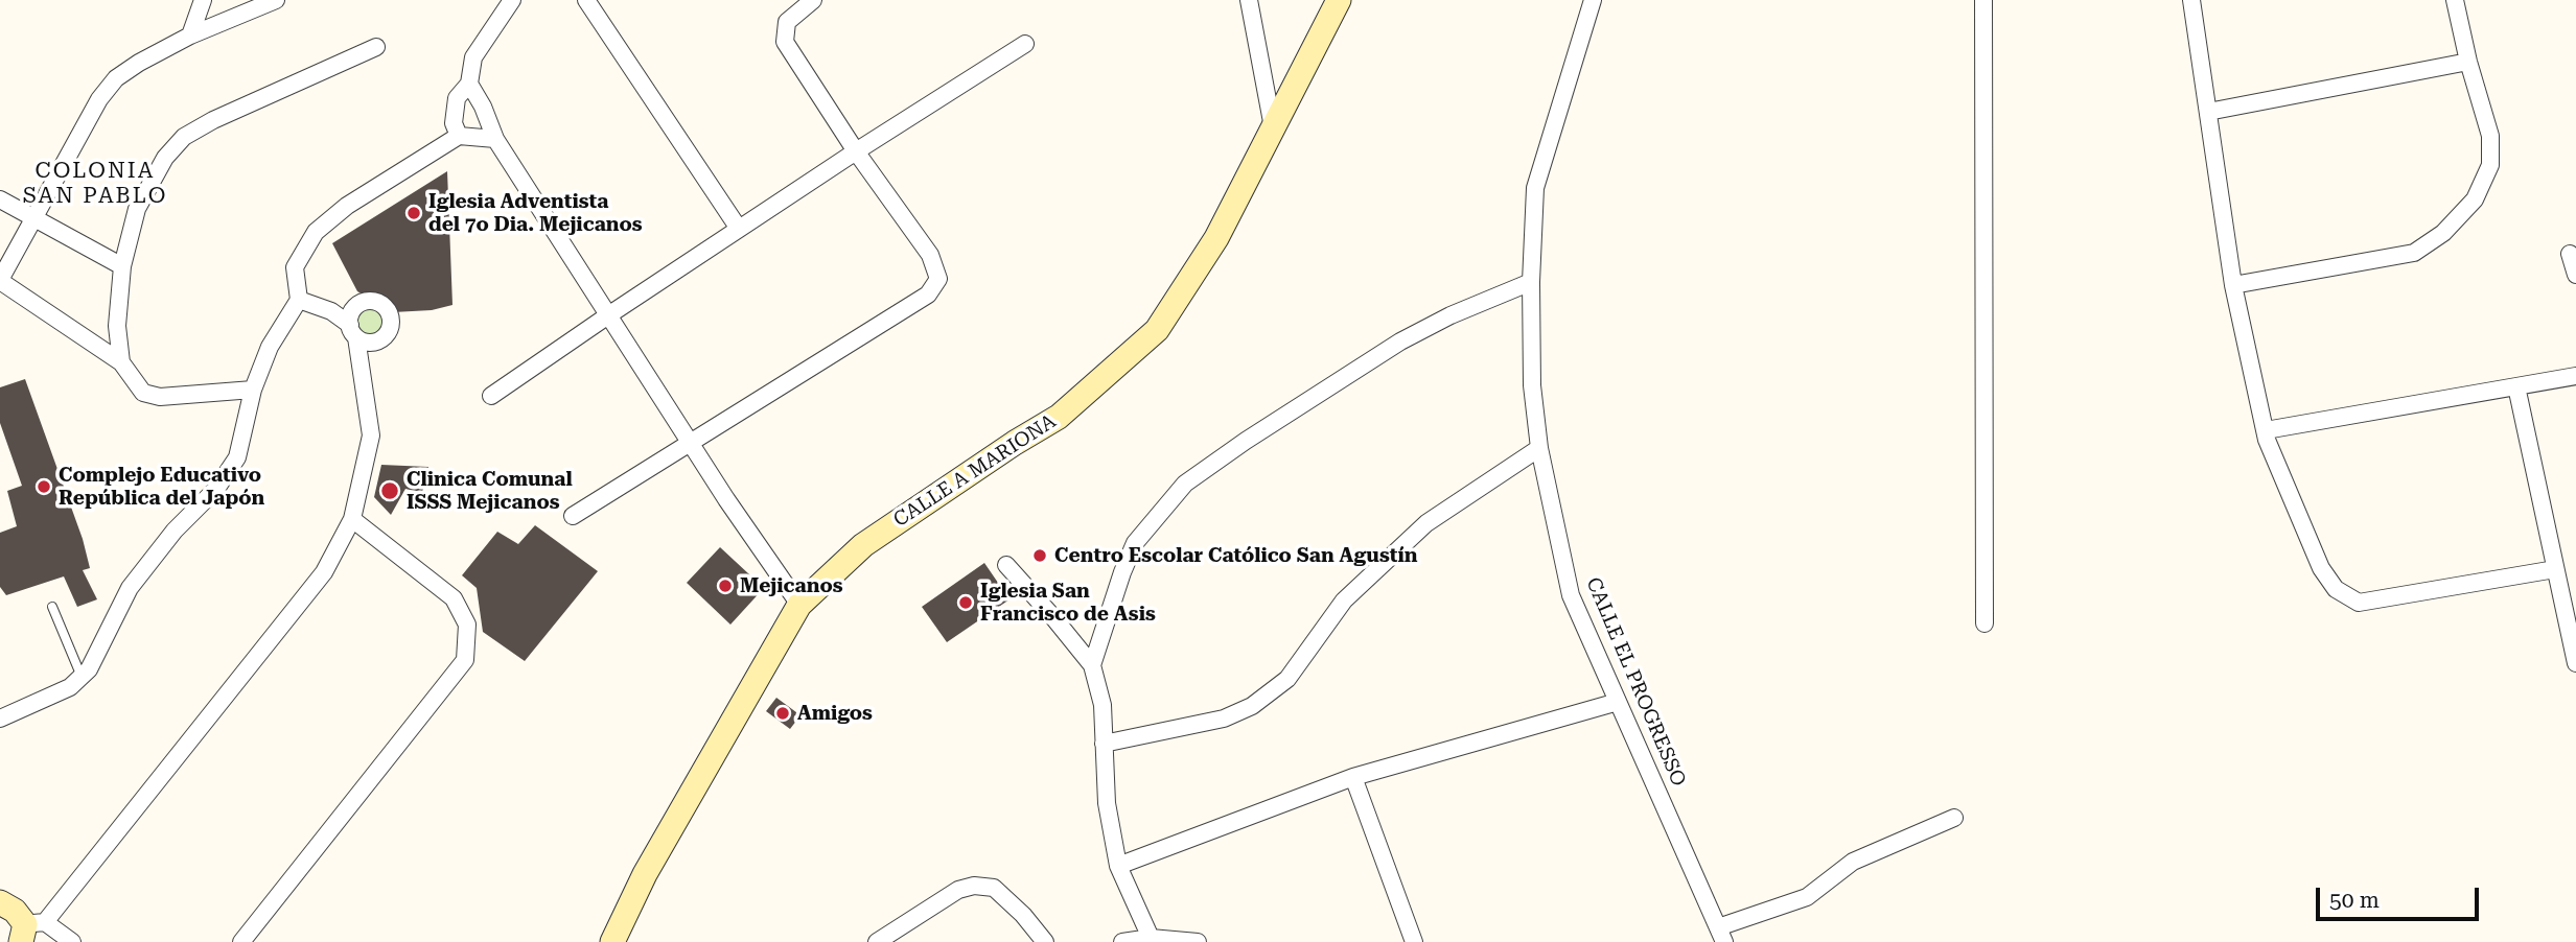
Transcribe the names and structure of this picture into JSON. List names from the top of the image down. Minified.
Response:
{"streets":{"main road":["CALLE A MARIONA"],"street":["CALLE EL PROGRESSO"]},"districts":["COLONIA SAN PABLO"],"places":["Iglesia Adventista del 7o Dia. Mejicanos","Complejo Educativo República del Japón","Clinica Comunal ISSS Mejicanos","Centro Escolar Católico San Agustín","Mejicanos","Iglesia San Francisco de Asis","Amigos"],"scale_bar":"50 m"}
